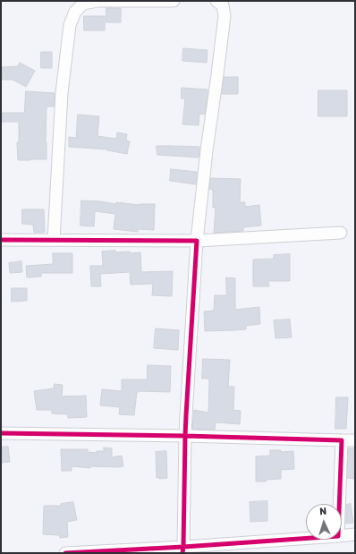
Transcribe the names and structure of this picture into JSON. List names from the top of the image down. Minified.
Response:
{"north":"top"}
